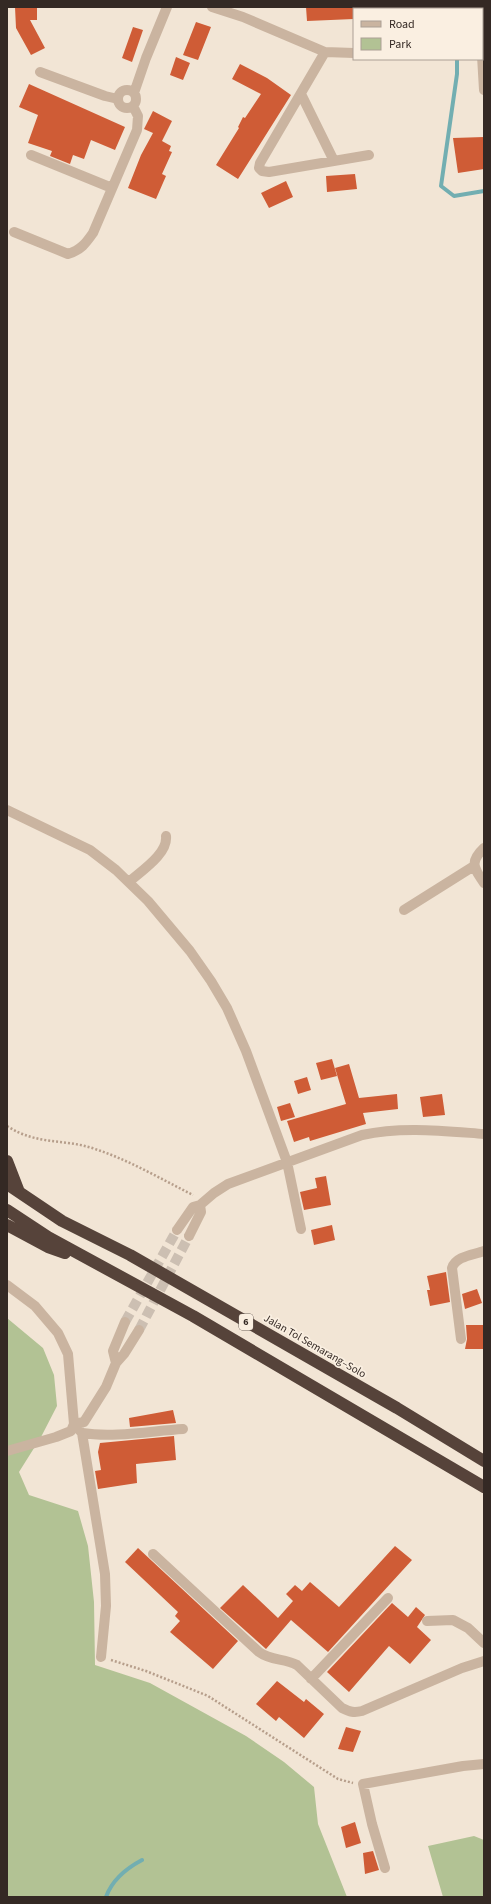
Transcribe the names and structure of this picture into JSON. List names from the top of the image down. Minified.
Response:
{"streets":{"highway":["6","Jalan Tol Semarang–Solo"]},"legend":["Road","Park"]}
